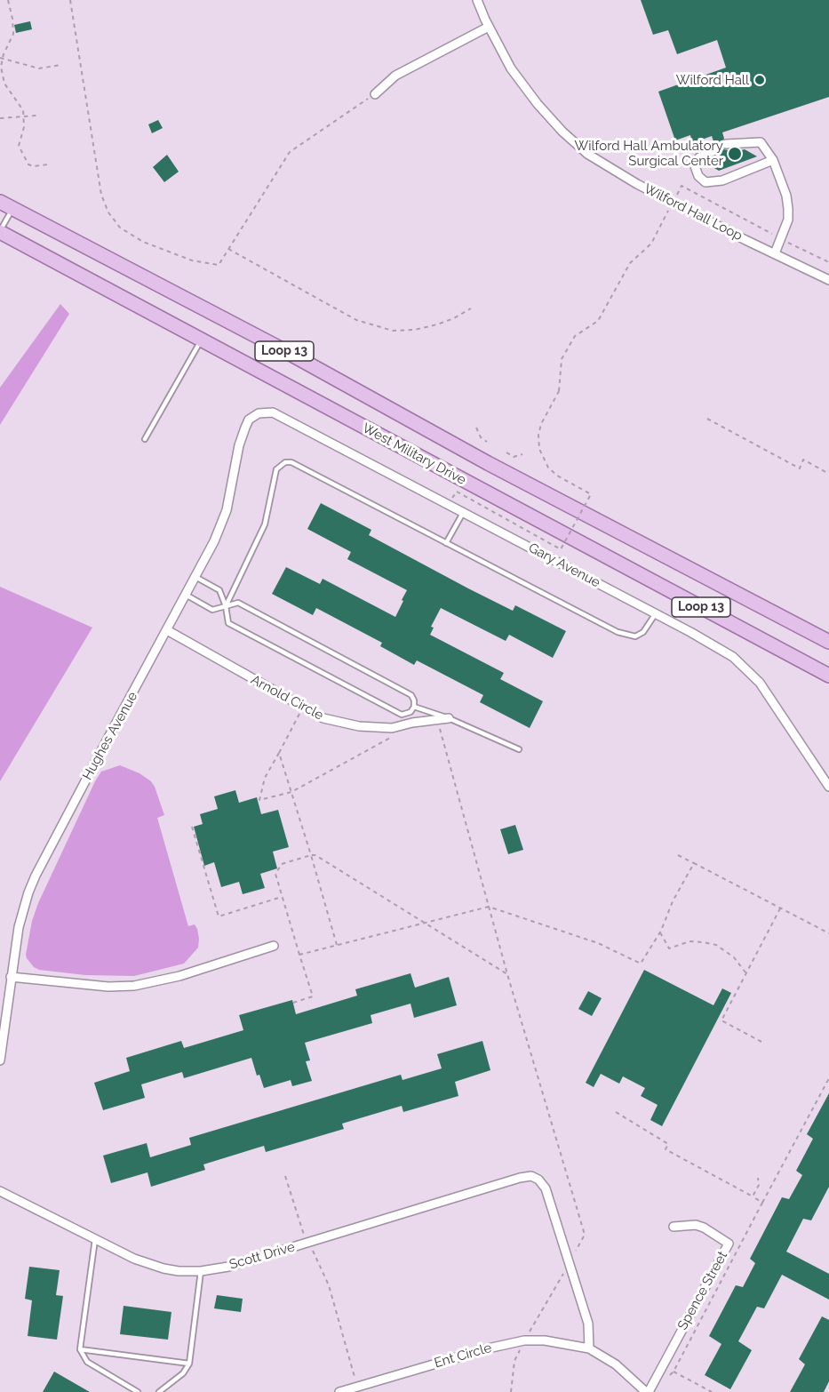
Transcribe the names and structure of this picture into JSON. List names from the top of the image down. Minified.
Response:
{"streets":{"main road":["Loop 13","West Military Drive"],"street":["Wilford Hall Loop","Gary Avenue","Arnold Circle","Hughes Avenue","Scott Drive","Spence Street","Ent Circle"]},"crossings":[["Gary Avenue","Hughes Avenue"],["Arnold Circle","Hughes Avenue"],["Spence Street","Ent Circle"]],"places":["Wilford Hall","Wilford Hall Ambulatory Surgical Center"]}
